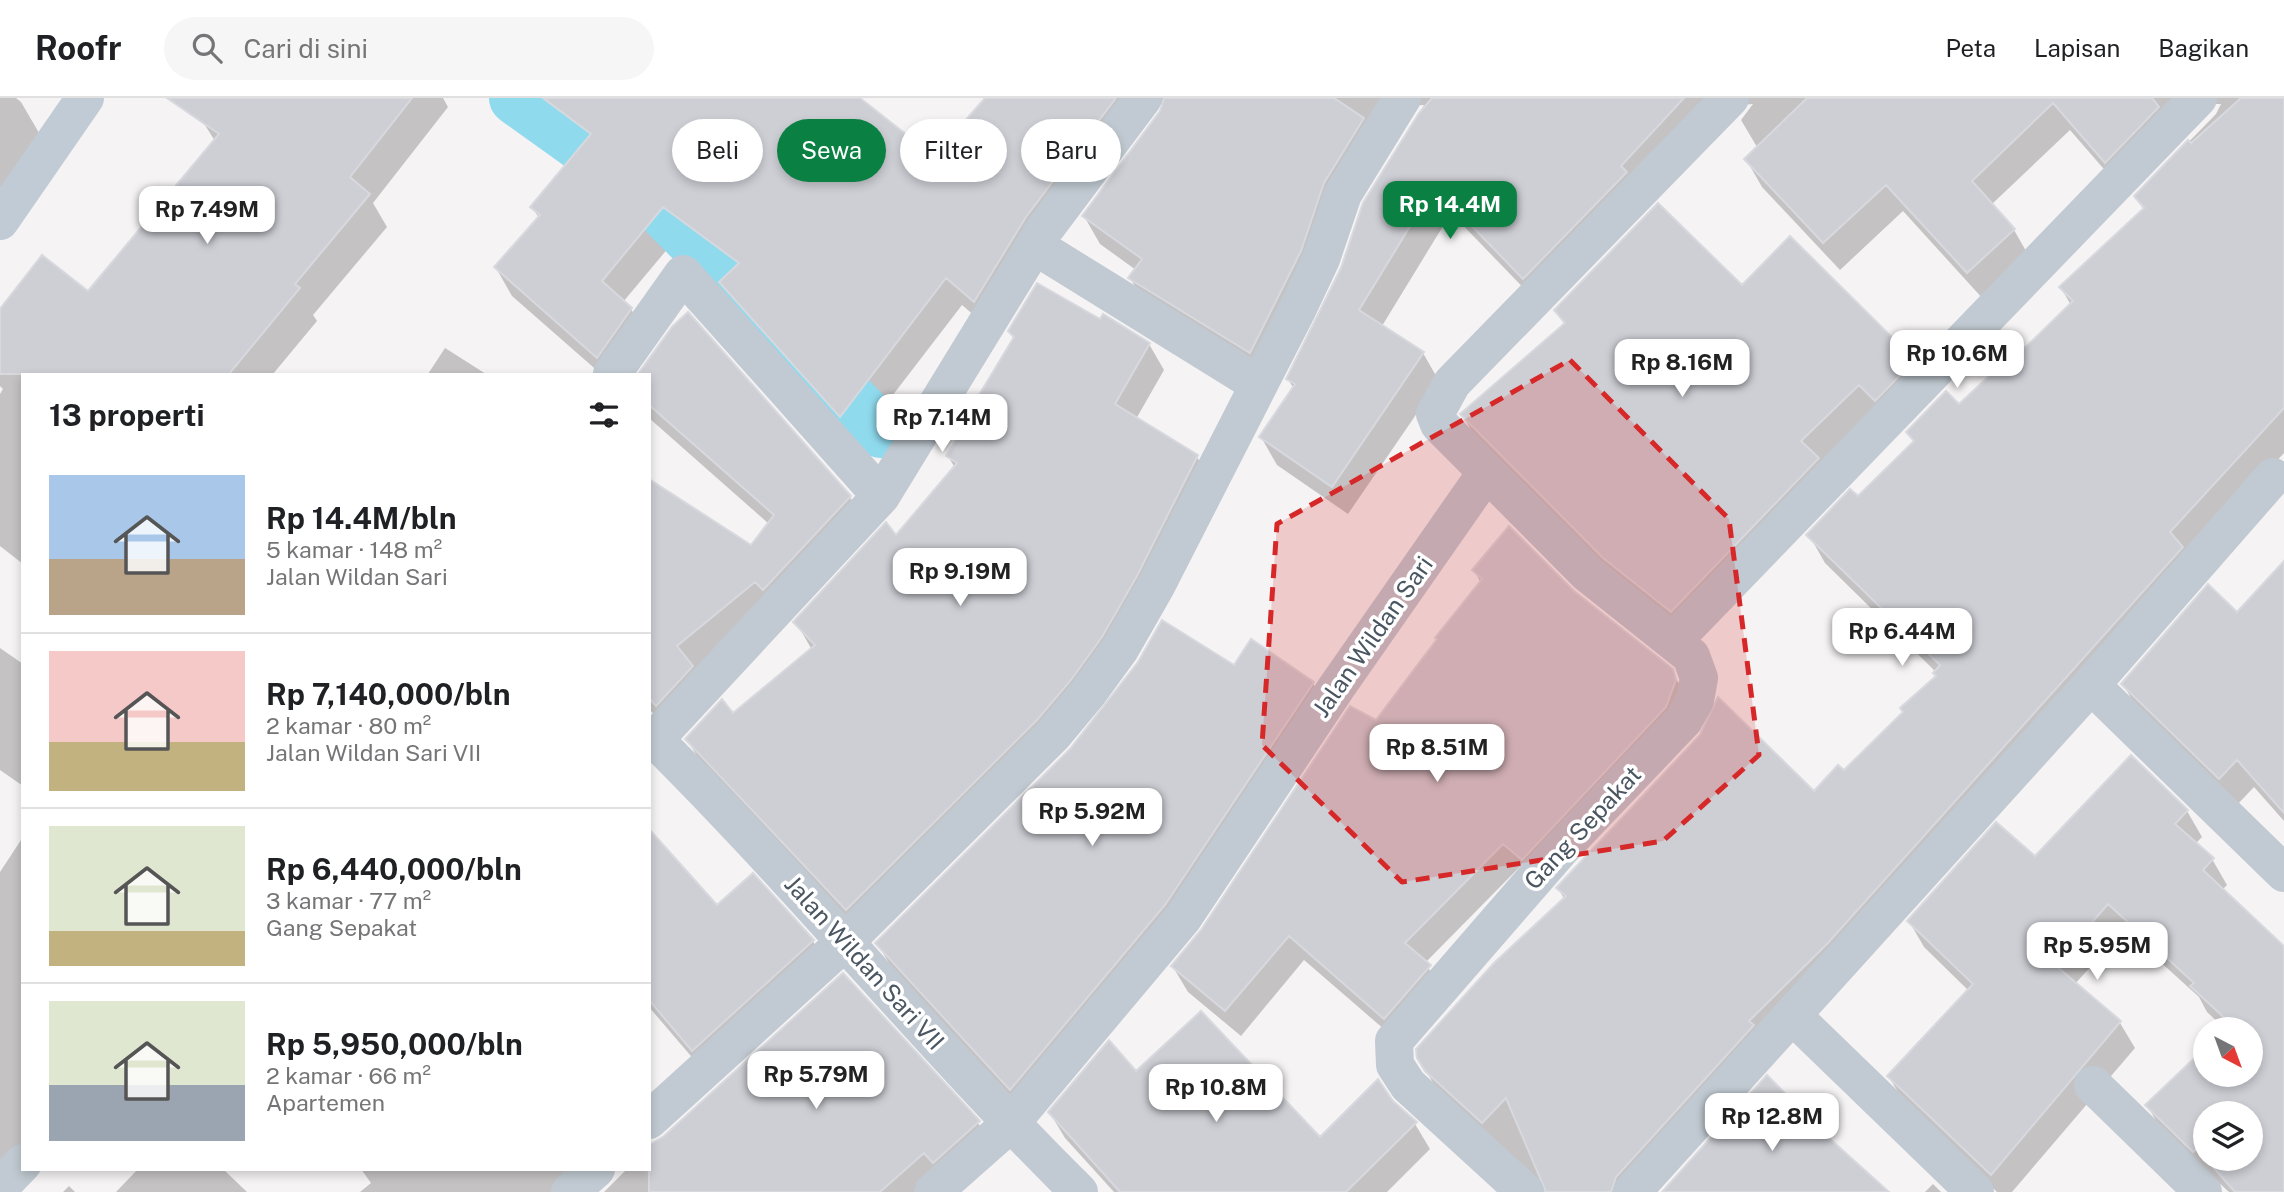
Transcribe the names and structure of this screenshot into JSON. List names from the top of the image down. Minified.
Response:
{"streets":{"street":["Jalan Wildan Sari","Gang Sepakat","Jalan Wildan Sari VII"]},"crossings":[["Jalan Wildan Sari","Gang Sepakat"],["Jalan Wildan Sari","Jalan Wildan Sari VII"]],"north":"bottom right","page":{"header":"Roofr","search":"Cari di sini","nav":["Peta","Lapisan","Bagikan"],"chip":["Beli","Sewa","Filter","Baru"],"price":["Rp 14.4M","Rp 7.49M","Rp 10.6M","Rp 8.16M","Rp 7.14M","Rp 9.19M","Rp 6.44M","Rp 8.51M","Rp 5.92M","Rp 5.95M","Rp 5.79M","Rp 10.8M","Rp 12.8M"],"heading":"13 properti","list":[{"name":"Rp 14.4M/bln","note":"5 kamar · 148 m² · Jalan Wildan Sari"},{"name":"Rp 7,140,000/bln","note":"2 kamar · 80 m² · Jalan Wildan Sari VII"},{"name":"Rp 6,440,000/bln","note":"3 kamar · 77 m² · Gang Sepakat"},{"name":"Rp 5,950,000/bln","note":"2 kamar · 66 m² · Apartemen"}]}}
